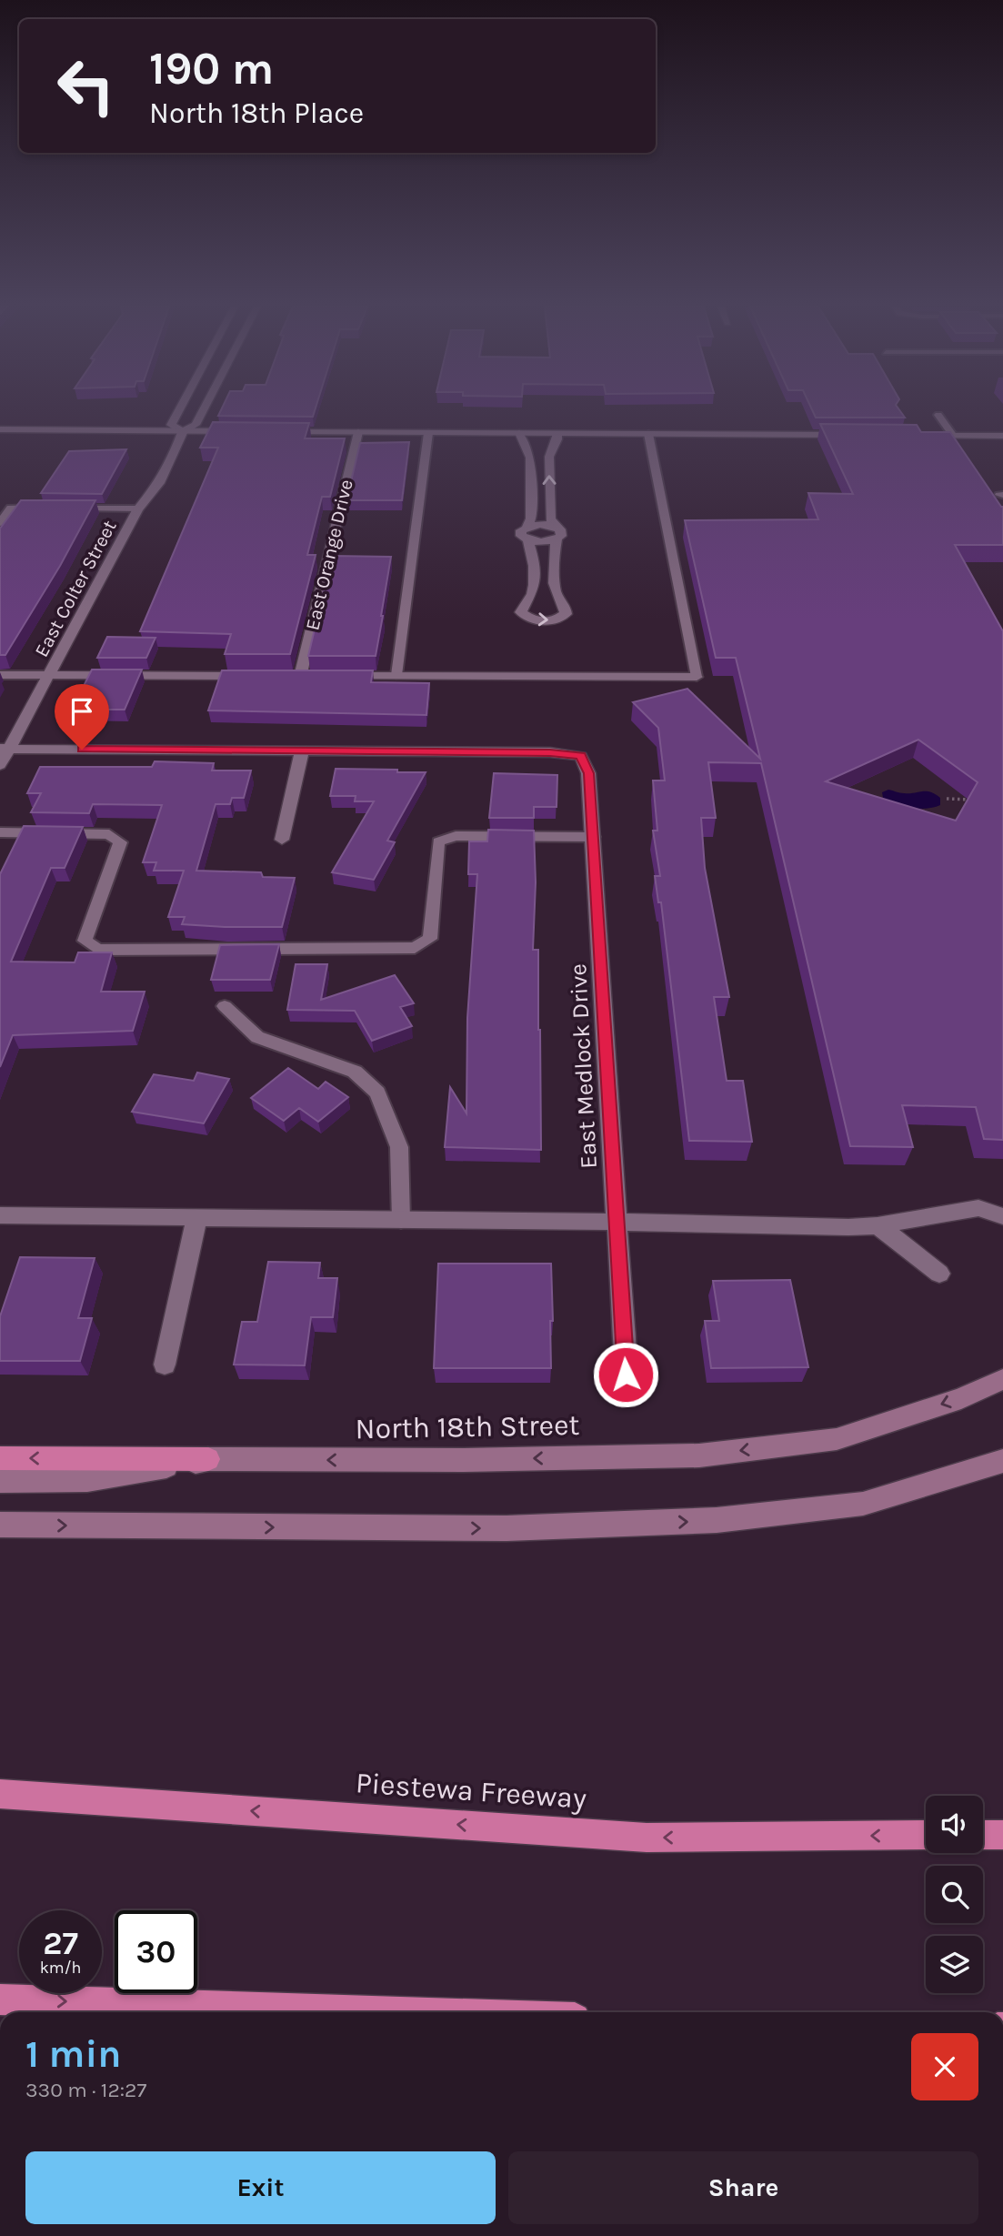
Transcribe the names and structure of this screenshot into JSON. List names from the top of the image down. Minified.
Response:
{"streets":{"highway":["Piestewa Freeway"],"main road":["North 18th Street"],"street":["East Orange Drive","East Colter Street","East Medlock Drive"]},"one_way":["Piestewa Freeway"],"page":{"turn":["190 m","North 18th Place"],"speed":"27 km/h","limit":"30","heading":["1 min","330 m · 12:27"],"buttons":["Exit","Share"]}}
